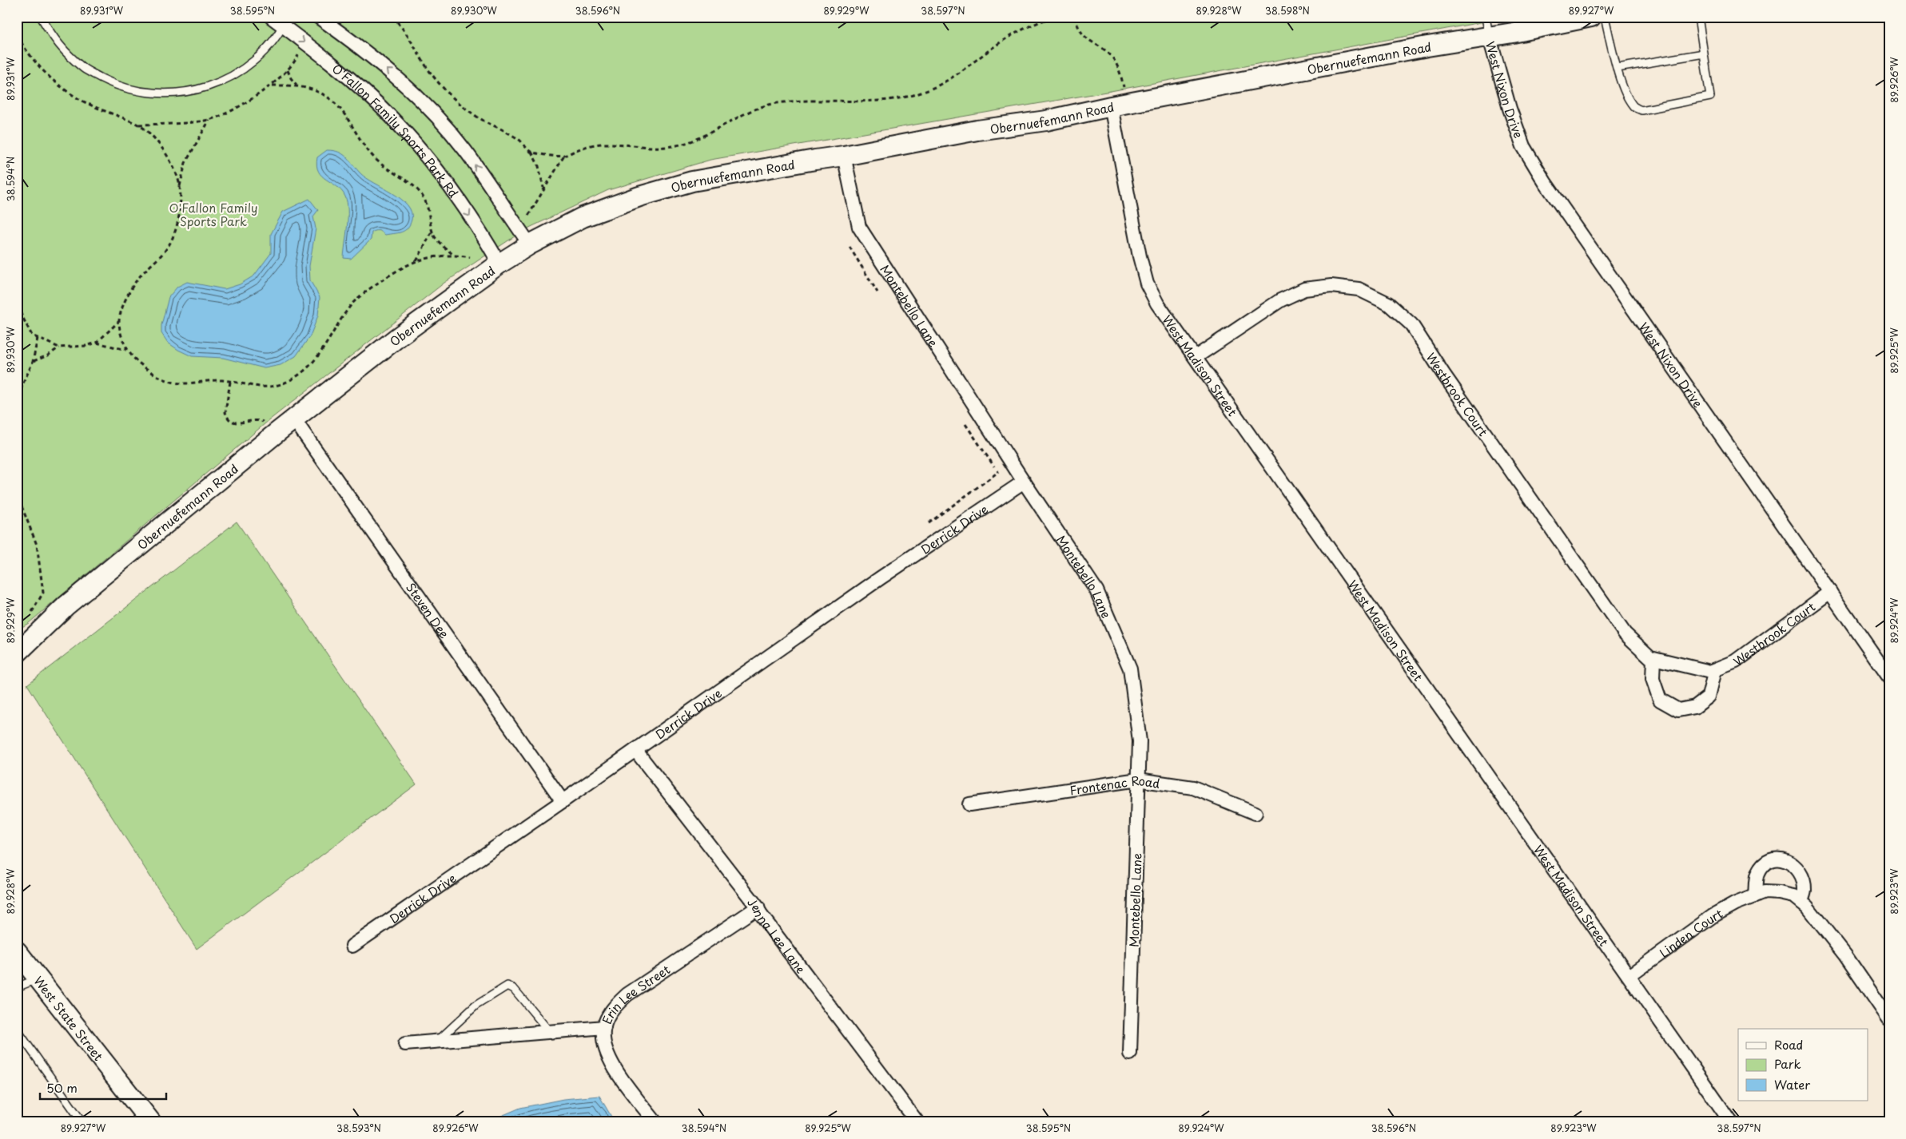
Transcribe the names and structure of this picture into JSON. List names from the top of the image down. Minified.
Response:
{"streets":{"street":["Obernuefemann Road","West Nixon Drive","O'Fallon Family Sports Park Rd","Montebello Lane","West Madison Street","Westbrook Court","Derrick Drive","Steven Dee","Frontenac Road","Linden Court","Jenna Lee Lane","Erin Lee Street","West State Street"]},"crossings":[["Obernuefemann Road","West Nixon Drive"],["Obernuefemann Road","O'Fallon Family Sports Park Rd"],["Obernuefemann Road","Montebello Lane"],["Obernuefemann Road","West Madison Street"],["Obernuefemann Road","Steven Dee"],["West Nixon Drive","Westbrook Court"],["Montebello Lane","Derrick Drive"],["Montebello Lane","Frontenac Road"],["West Madison Street","Westbrook Court"],["West Madison Street","Linden Court"],["Derrick Drive","Steven Dee"],["Derrick Drive","Jenna Lee Lane"],["Jenna Lee Lane","Erin Lee Street"]],"parks":["O'Fallon Family Sports Park"],"legend":["Road","Park","Water"],"scale_bar":"50 m","coordinates":["89.931°W","38.595°N","89.930°W","38.596°N","89.929°W","38.597°N","89.928°W","38.598°N","89.927°W","89.926°W","38.594°N","89.925°W","89.924°W","89.923°W","38.593°N"]}
